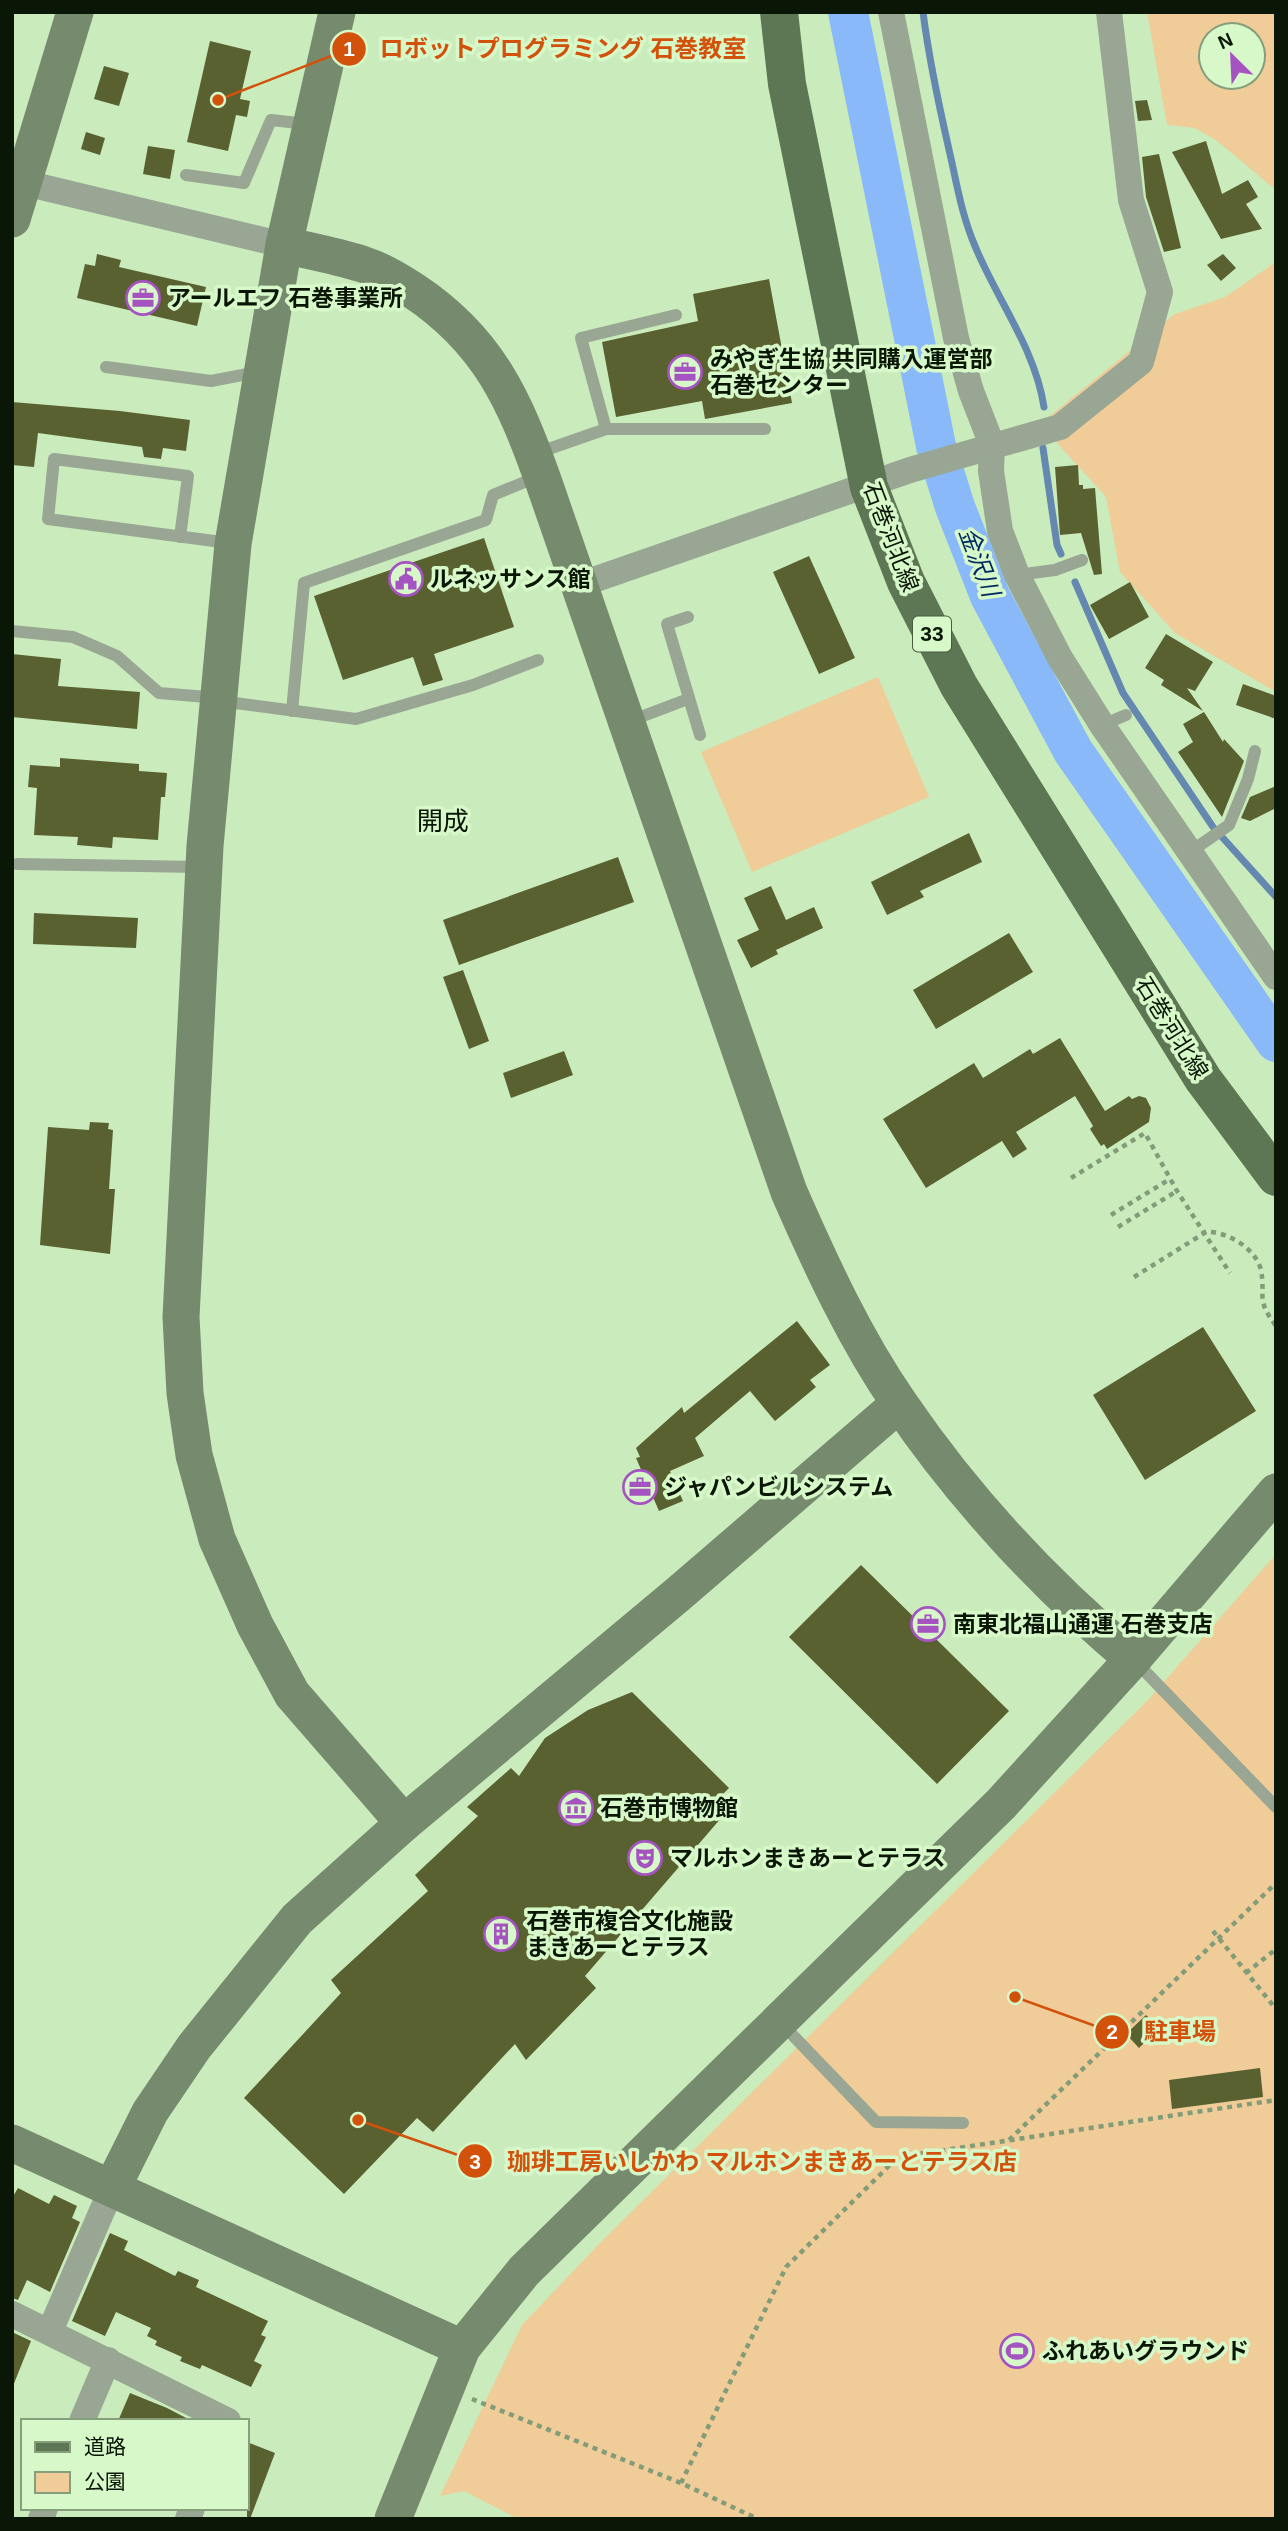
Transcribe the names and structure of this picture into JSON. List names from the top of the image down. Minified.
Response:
{"streets":{"main road":["石巻河北線","33"]},"districts":["開成"],"water":["金沢川"],"places":{"other":["ロボットプログラミング 石巻教室","駐車場","珈琲工房いしかわ マルホンまきあーとテラス店"],"office":["アールエフ 石巻事業所","みやぎ生協 共同購入運営部 石巻センター","ジャパンビルシステム","南東北福山通運 石巻支店"],"public building":["ルネッサンス館"],"museum":["石巻市博物館"],"theatre":["マルホンまきあーとテラス"],"building":["石巻市複合文化施設 まきあーとテラス"],"sports":["ふれあいグラウンド"]},"legend":["道路","公園"],"north":"top left"}
